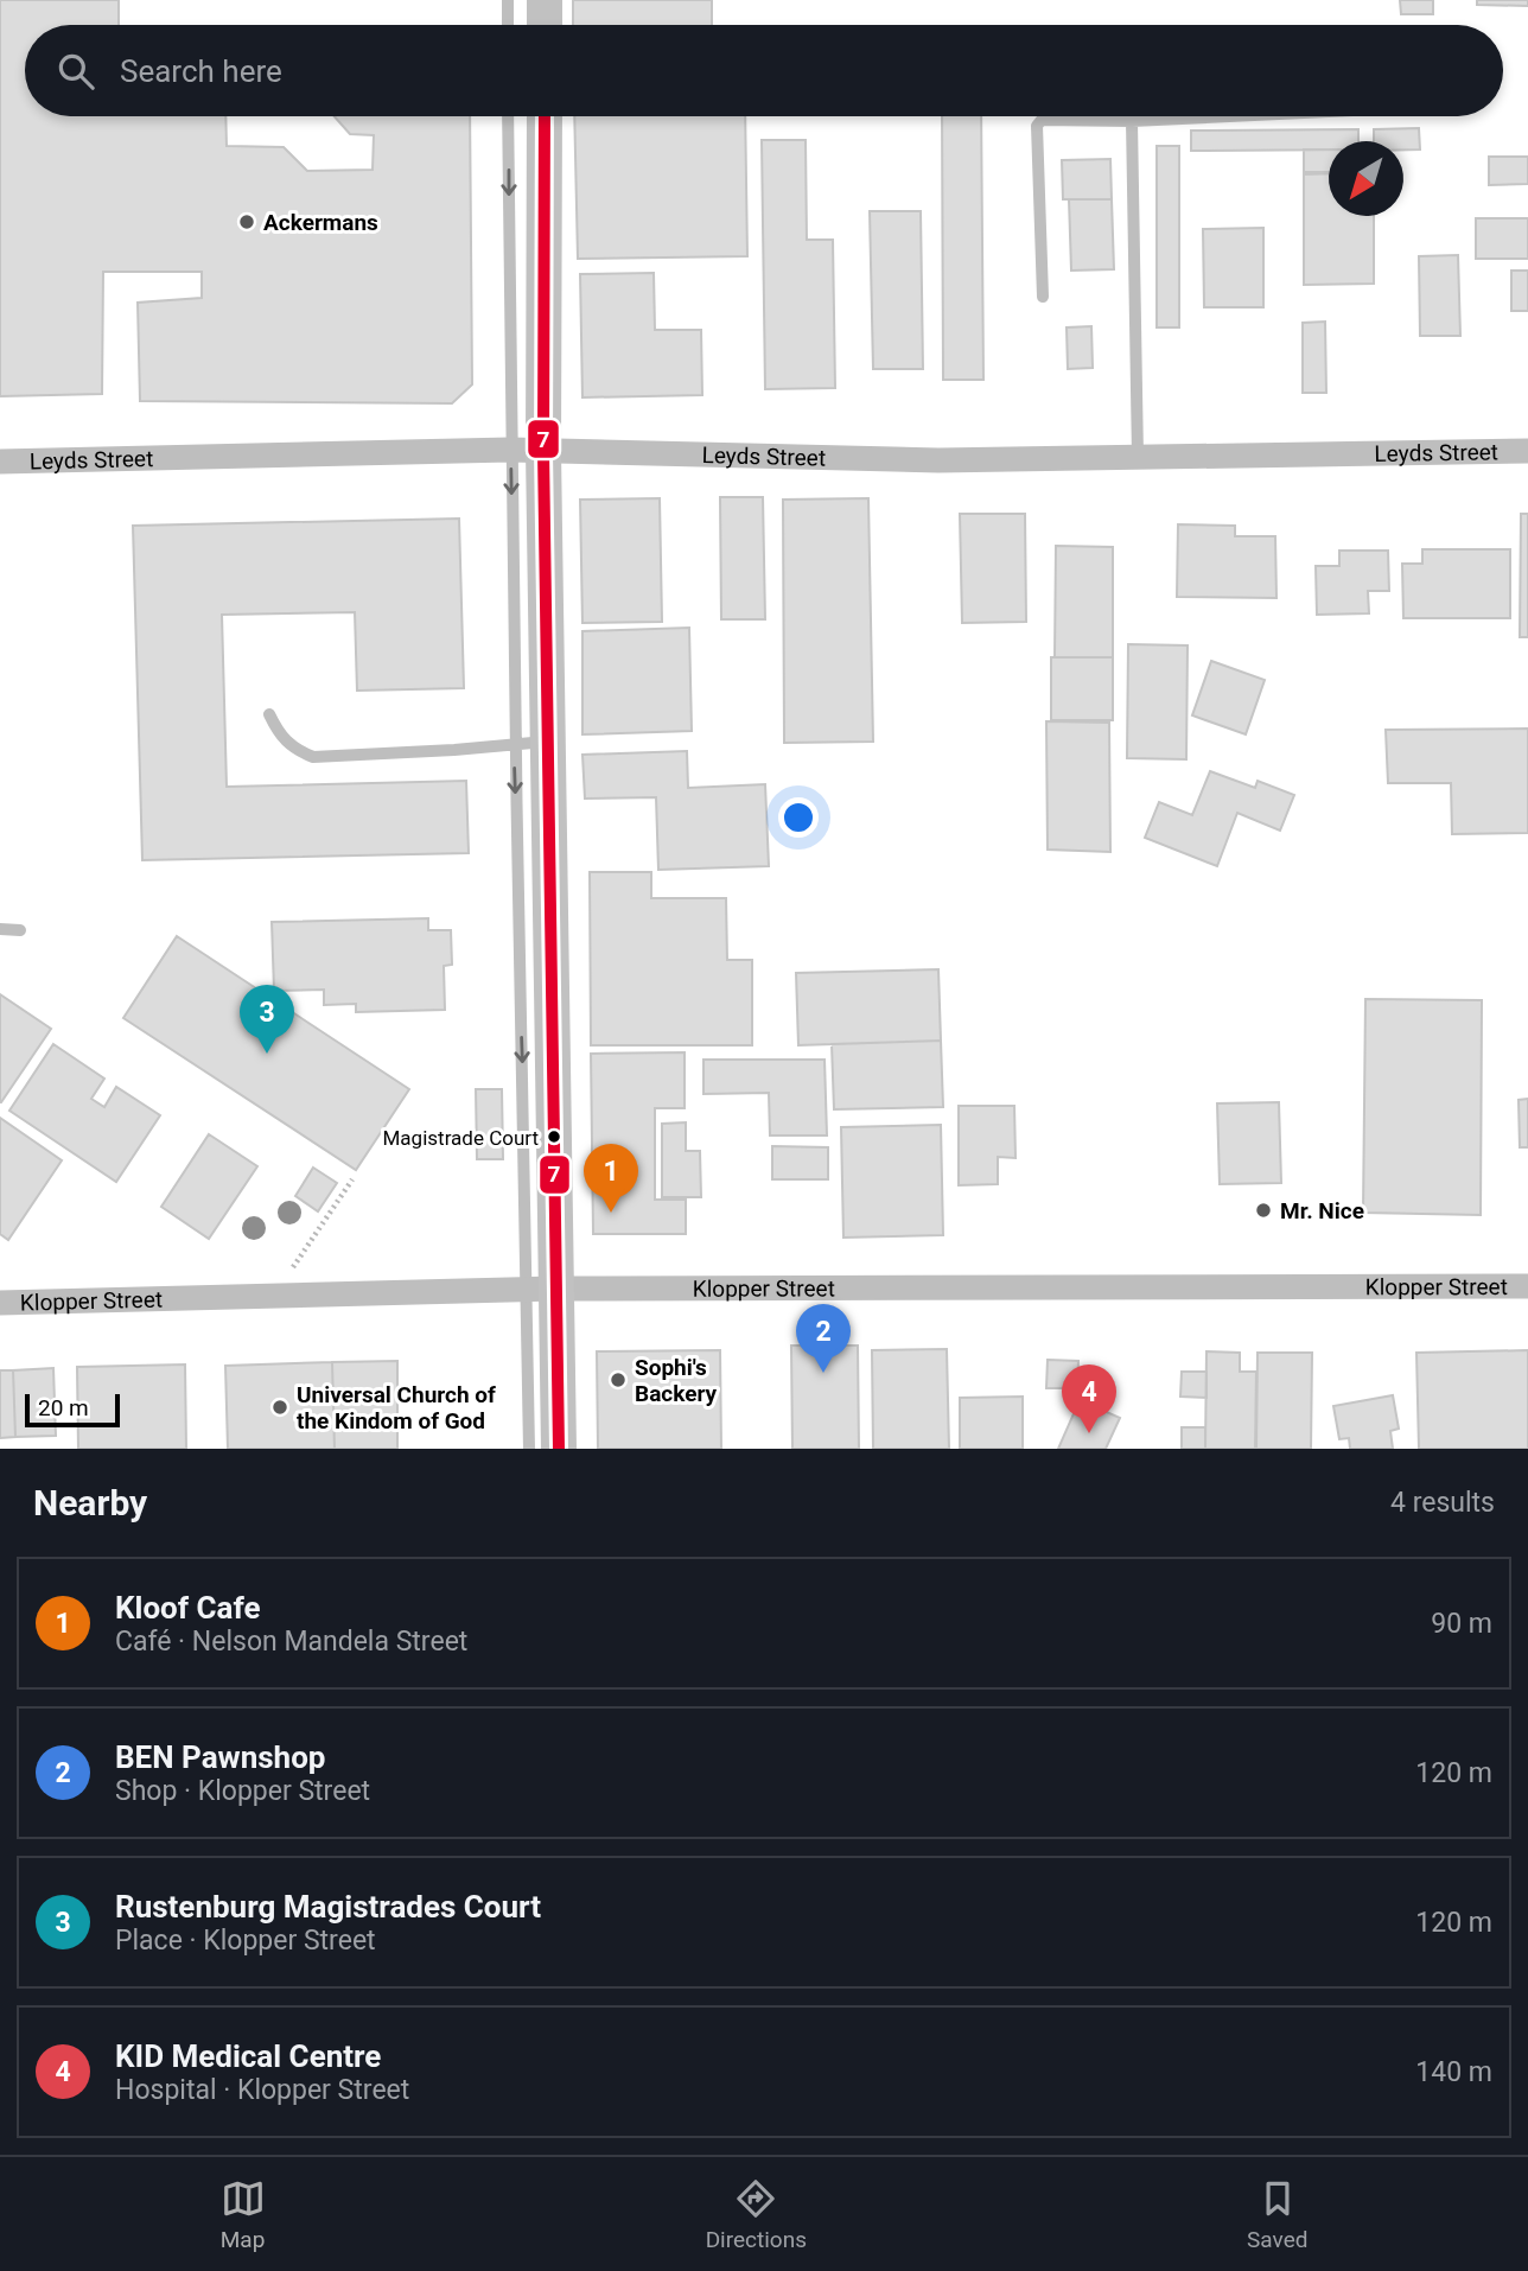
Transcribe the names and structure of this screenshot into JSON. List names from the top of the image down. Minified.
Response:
{"streets":{"street":["Leyds Street","Klopper Street"]},"places":["Ackermans","Magistrade Court","Mr. Nice","Sophi's Backery","Universal Church of the Kindom of God"],"lines":["transit line 7"],"scale_bar":"20 m","north":"bottom left","page":{"search":"Search here","pins":["3","1","2","4"],"scale":"20 m","heading":["Nearby","4 results"],"list":[{"mark":"1","name":"Kloof Cafe","note":"Café · Nelson Mandela Street","value":"90 m"},{"mark":"2","name":"BEN Pawnshop","note":"Shop · Klopper Street","value":"120 m"},{"mark":"3","name":"Rustenburg Magistrades Court","note":"Place · Klopper Street","value":"120 m"},{"mark":"4","name":"KID Medical Centre","note":"Hospital · Klopper Street","value":"140 m"}],"nav":["Map","Directions","Saved"]}}
